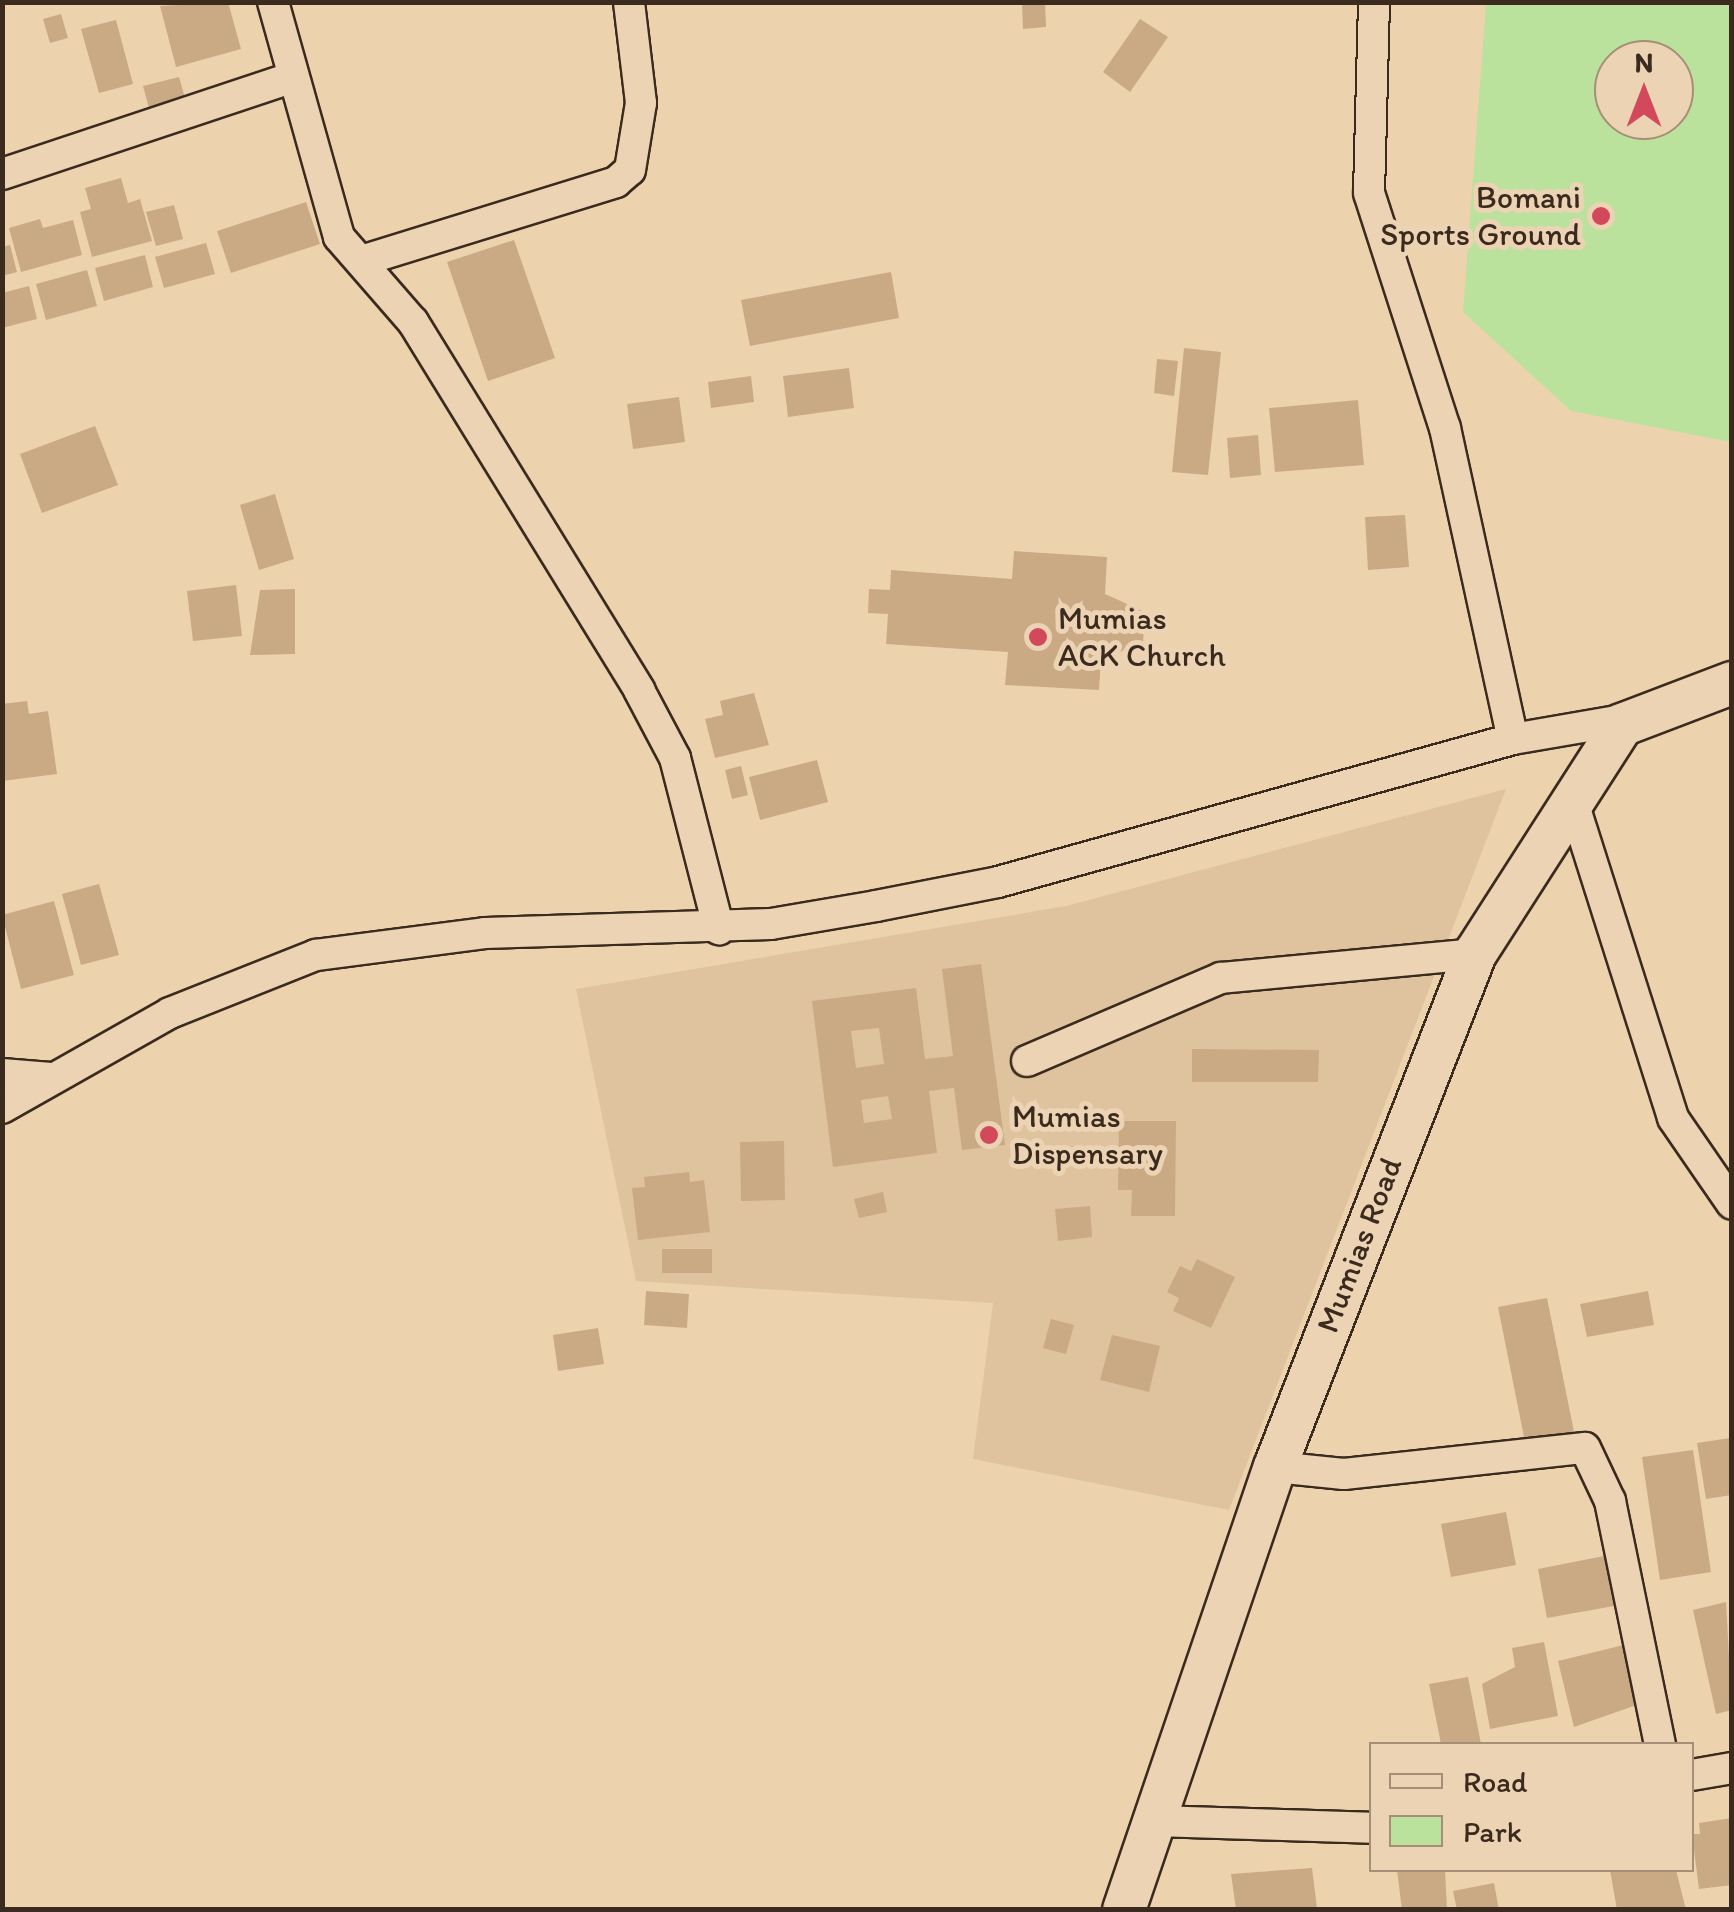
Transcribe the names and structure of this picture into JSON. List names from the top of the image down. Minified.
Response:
{"streets":{"street":["Mumias Road"]},"places":["Bomani Sports Ground","Mumias ACK Church","Mumias Dispensary"],"legend":["Road","Park"],"north":"top"}
